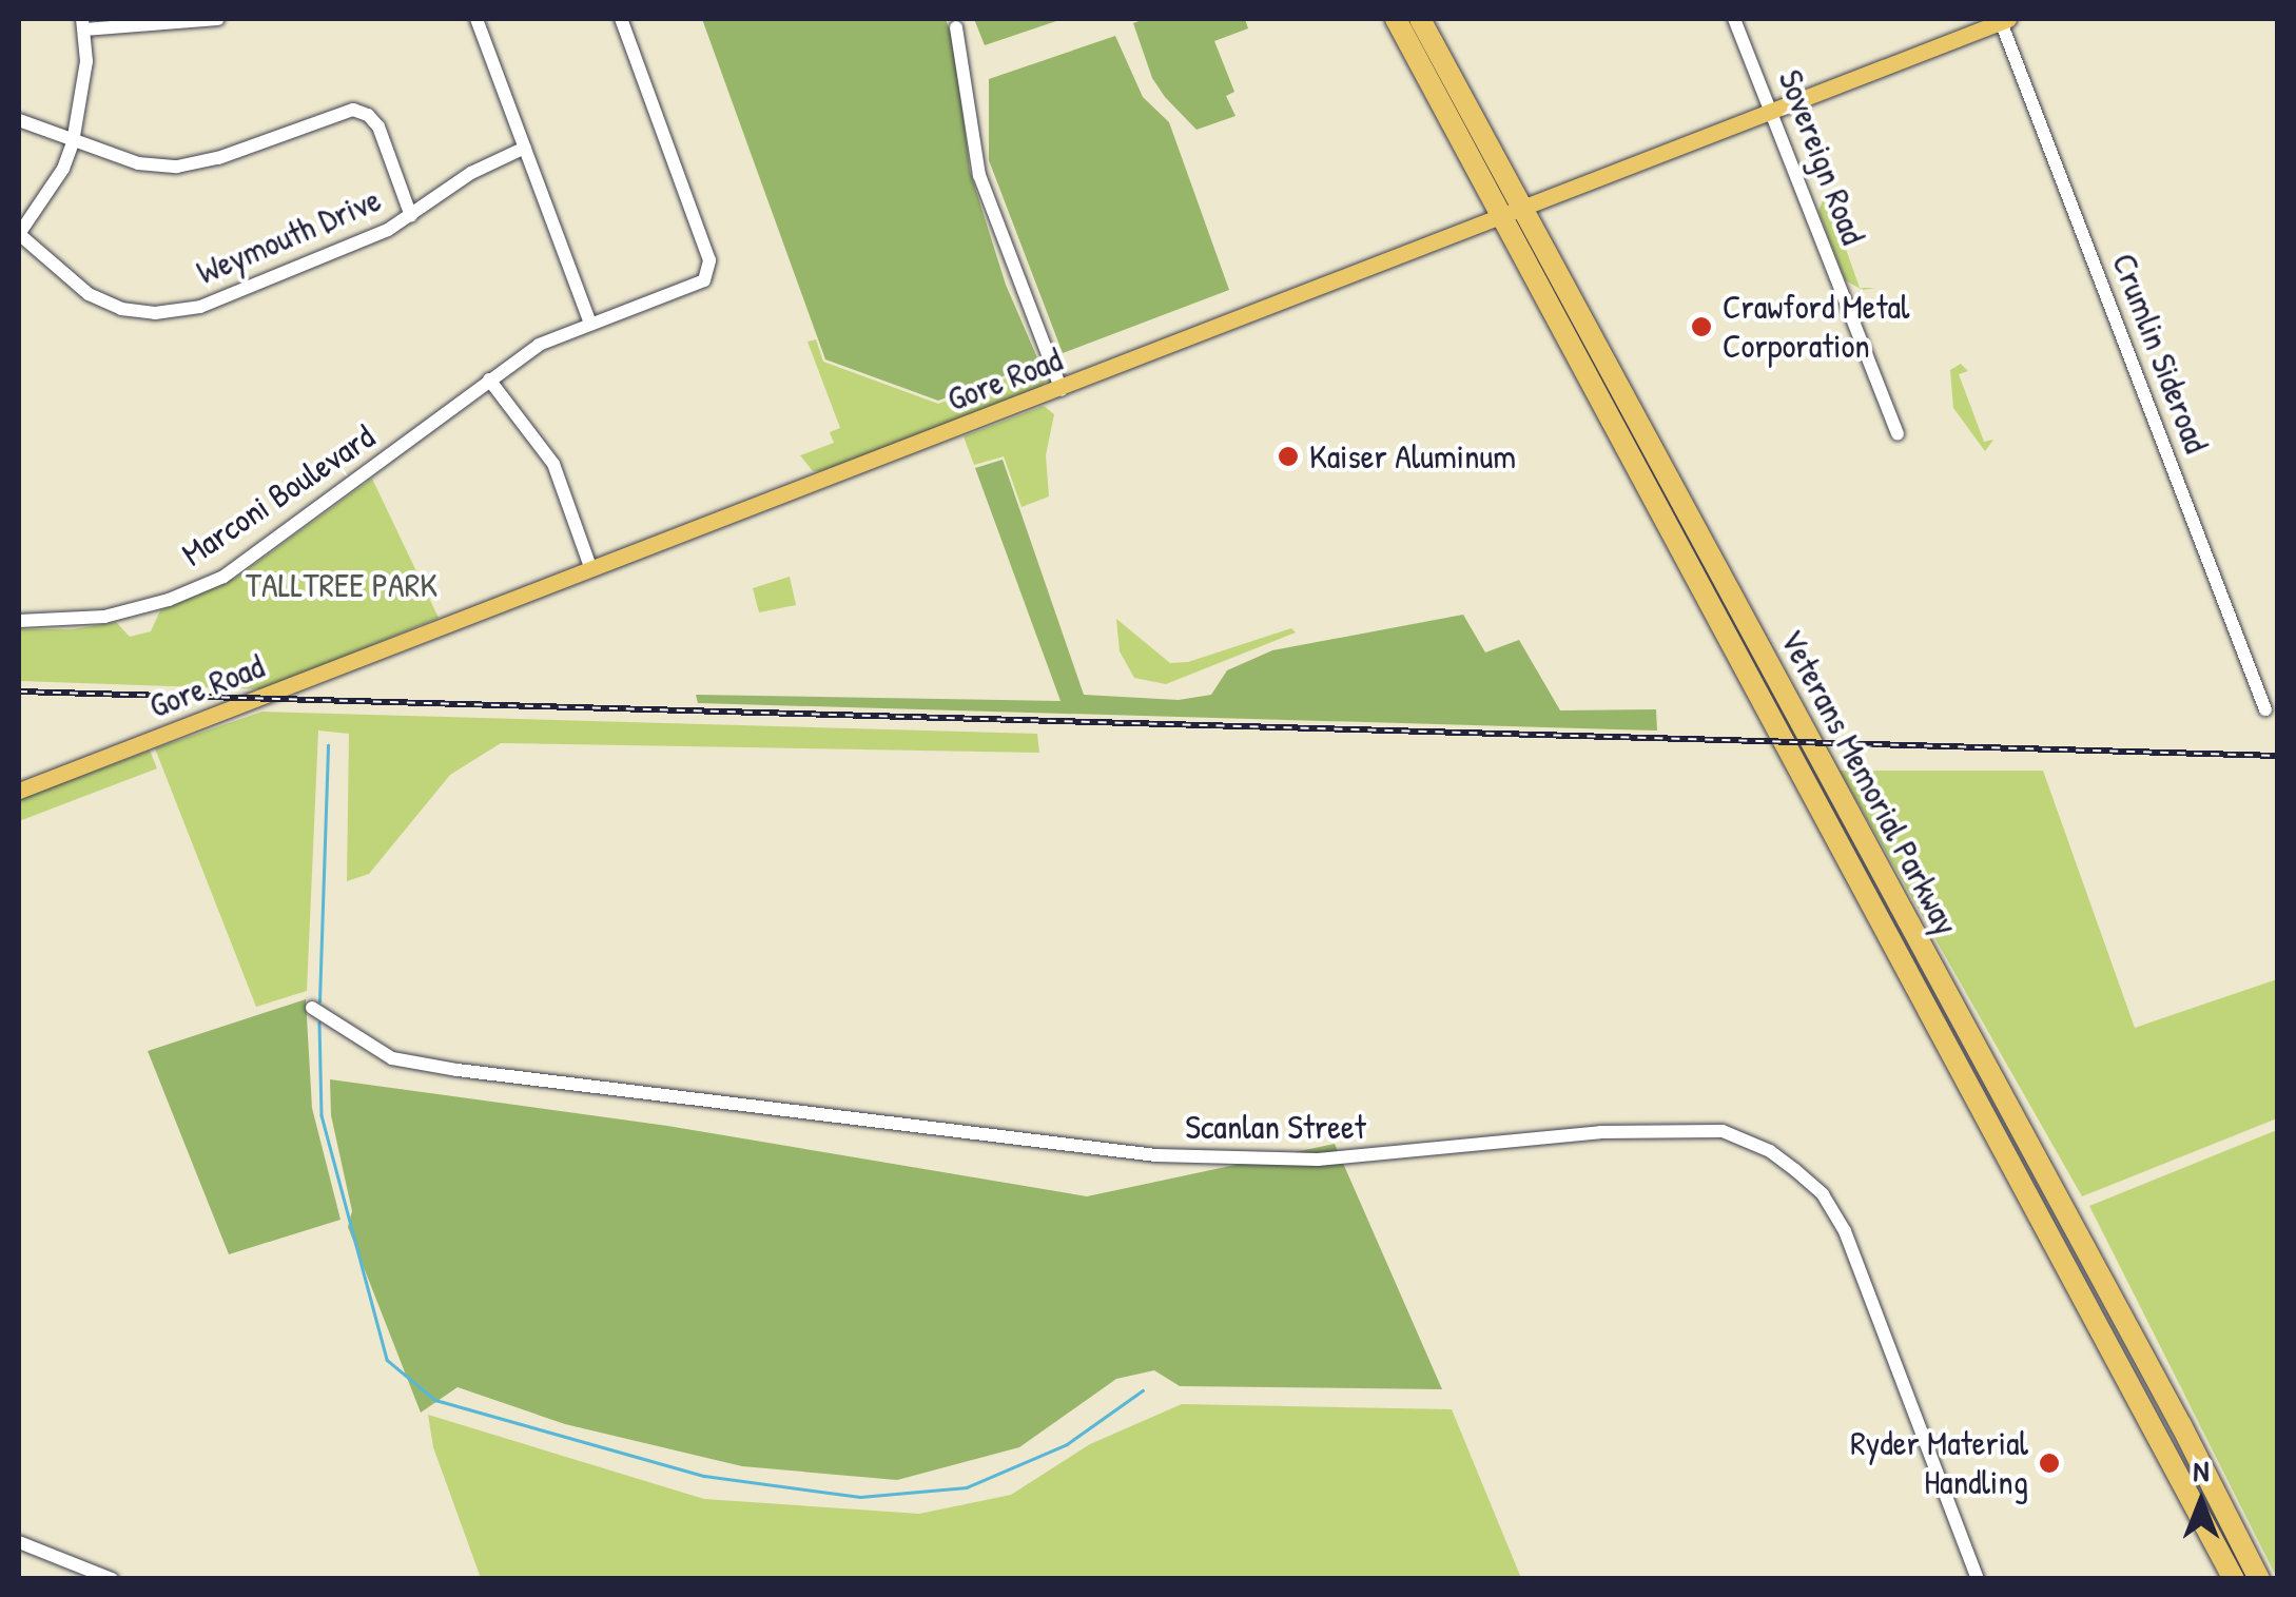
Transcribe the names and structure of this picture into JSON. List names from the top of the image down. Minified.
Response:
{"streets":{"highway":["Veterans Memorial Parkway"],"main road":["Gore Road"],"street":["Sovereign Road","Weymouth Drive","Crumlin Sideroad","Marconi Boulevard","Scanlan Street"]},"crossings":[["Sovereign Road","Gore Road"],["Crumlin Sideroad","Gore Road"],["Gore Road","Veterans Memorial Parkway"]],"parks":["TALLTREE PARK"],"places":["Crawford Metal Corporation","Kaiser Aluminum","Ryder Material Handling"],"north":"top"}
